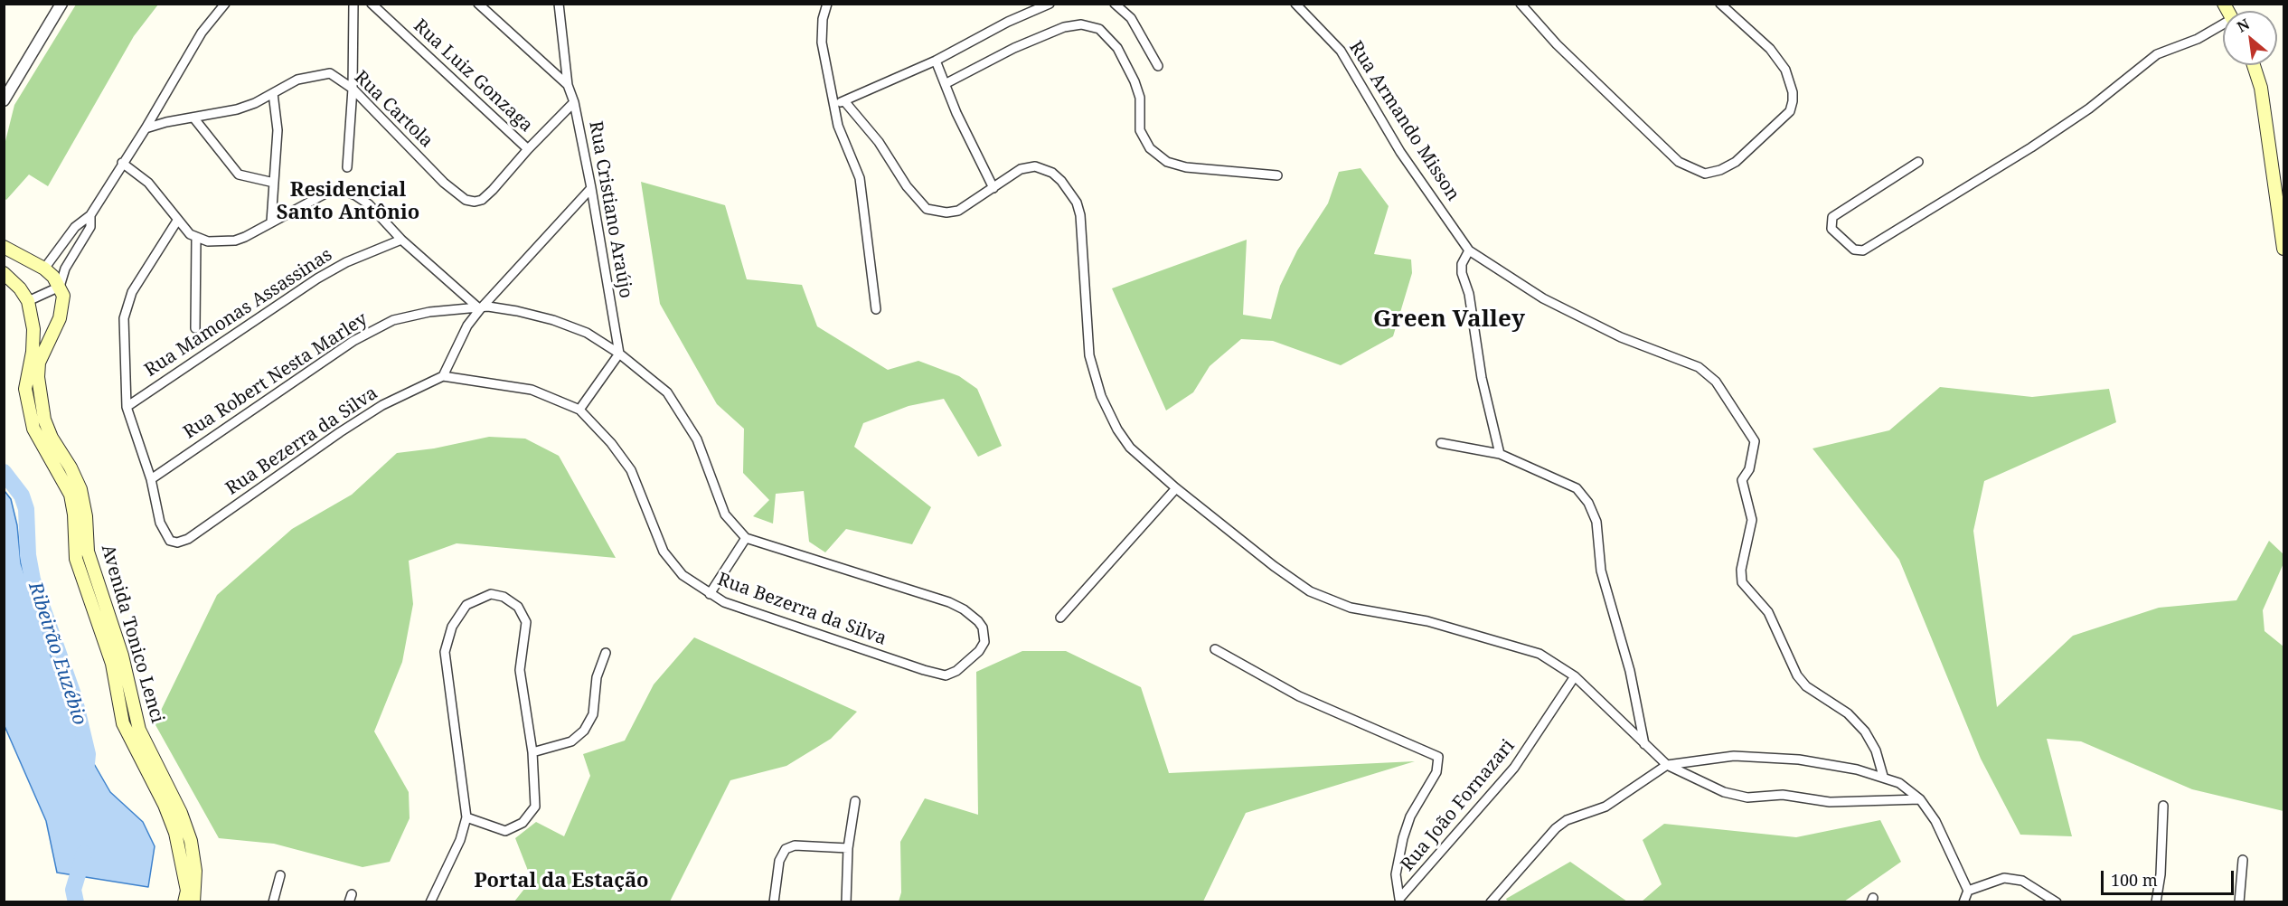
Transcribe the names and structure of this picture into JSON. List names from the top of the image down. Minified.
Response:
{"streets":{"main road":["Avenida Tonico Lenci"],"street":["Rua Luiz Gonzaga","Rua Cartola","Rua Armando Misson","Rua Cristiano Araújo","Rua Mamonas Assassinas","Rua Robert Nesta Marley","Rua Bezerra da Silva","Rua João Fornazari"]},"crossings":[["Rua Luiz Gonzaga","Rua Cartola"],["Rua Cartola","Rua Cristiano Araújo"],["Rua Cristiano Araújo","Rua Robert Nesta Marley"],["Rua Robert Nesta Marley","Rua Bezerra da Silva"]],"districts":["Residencial Santo Antônio","Green Valley","Portal da Estação"],"water":["Ribeirão Euzébio"],"scale_bar":"100 m","north":"top left"}
